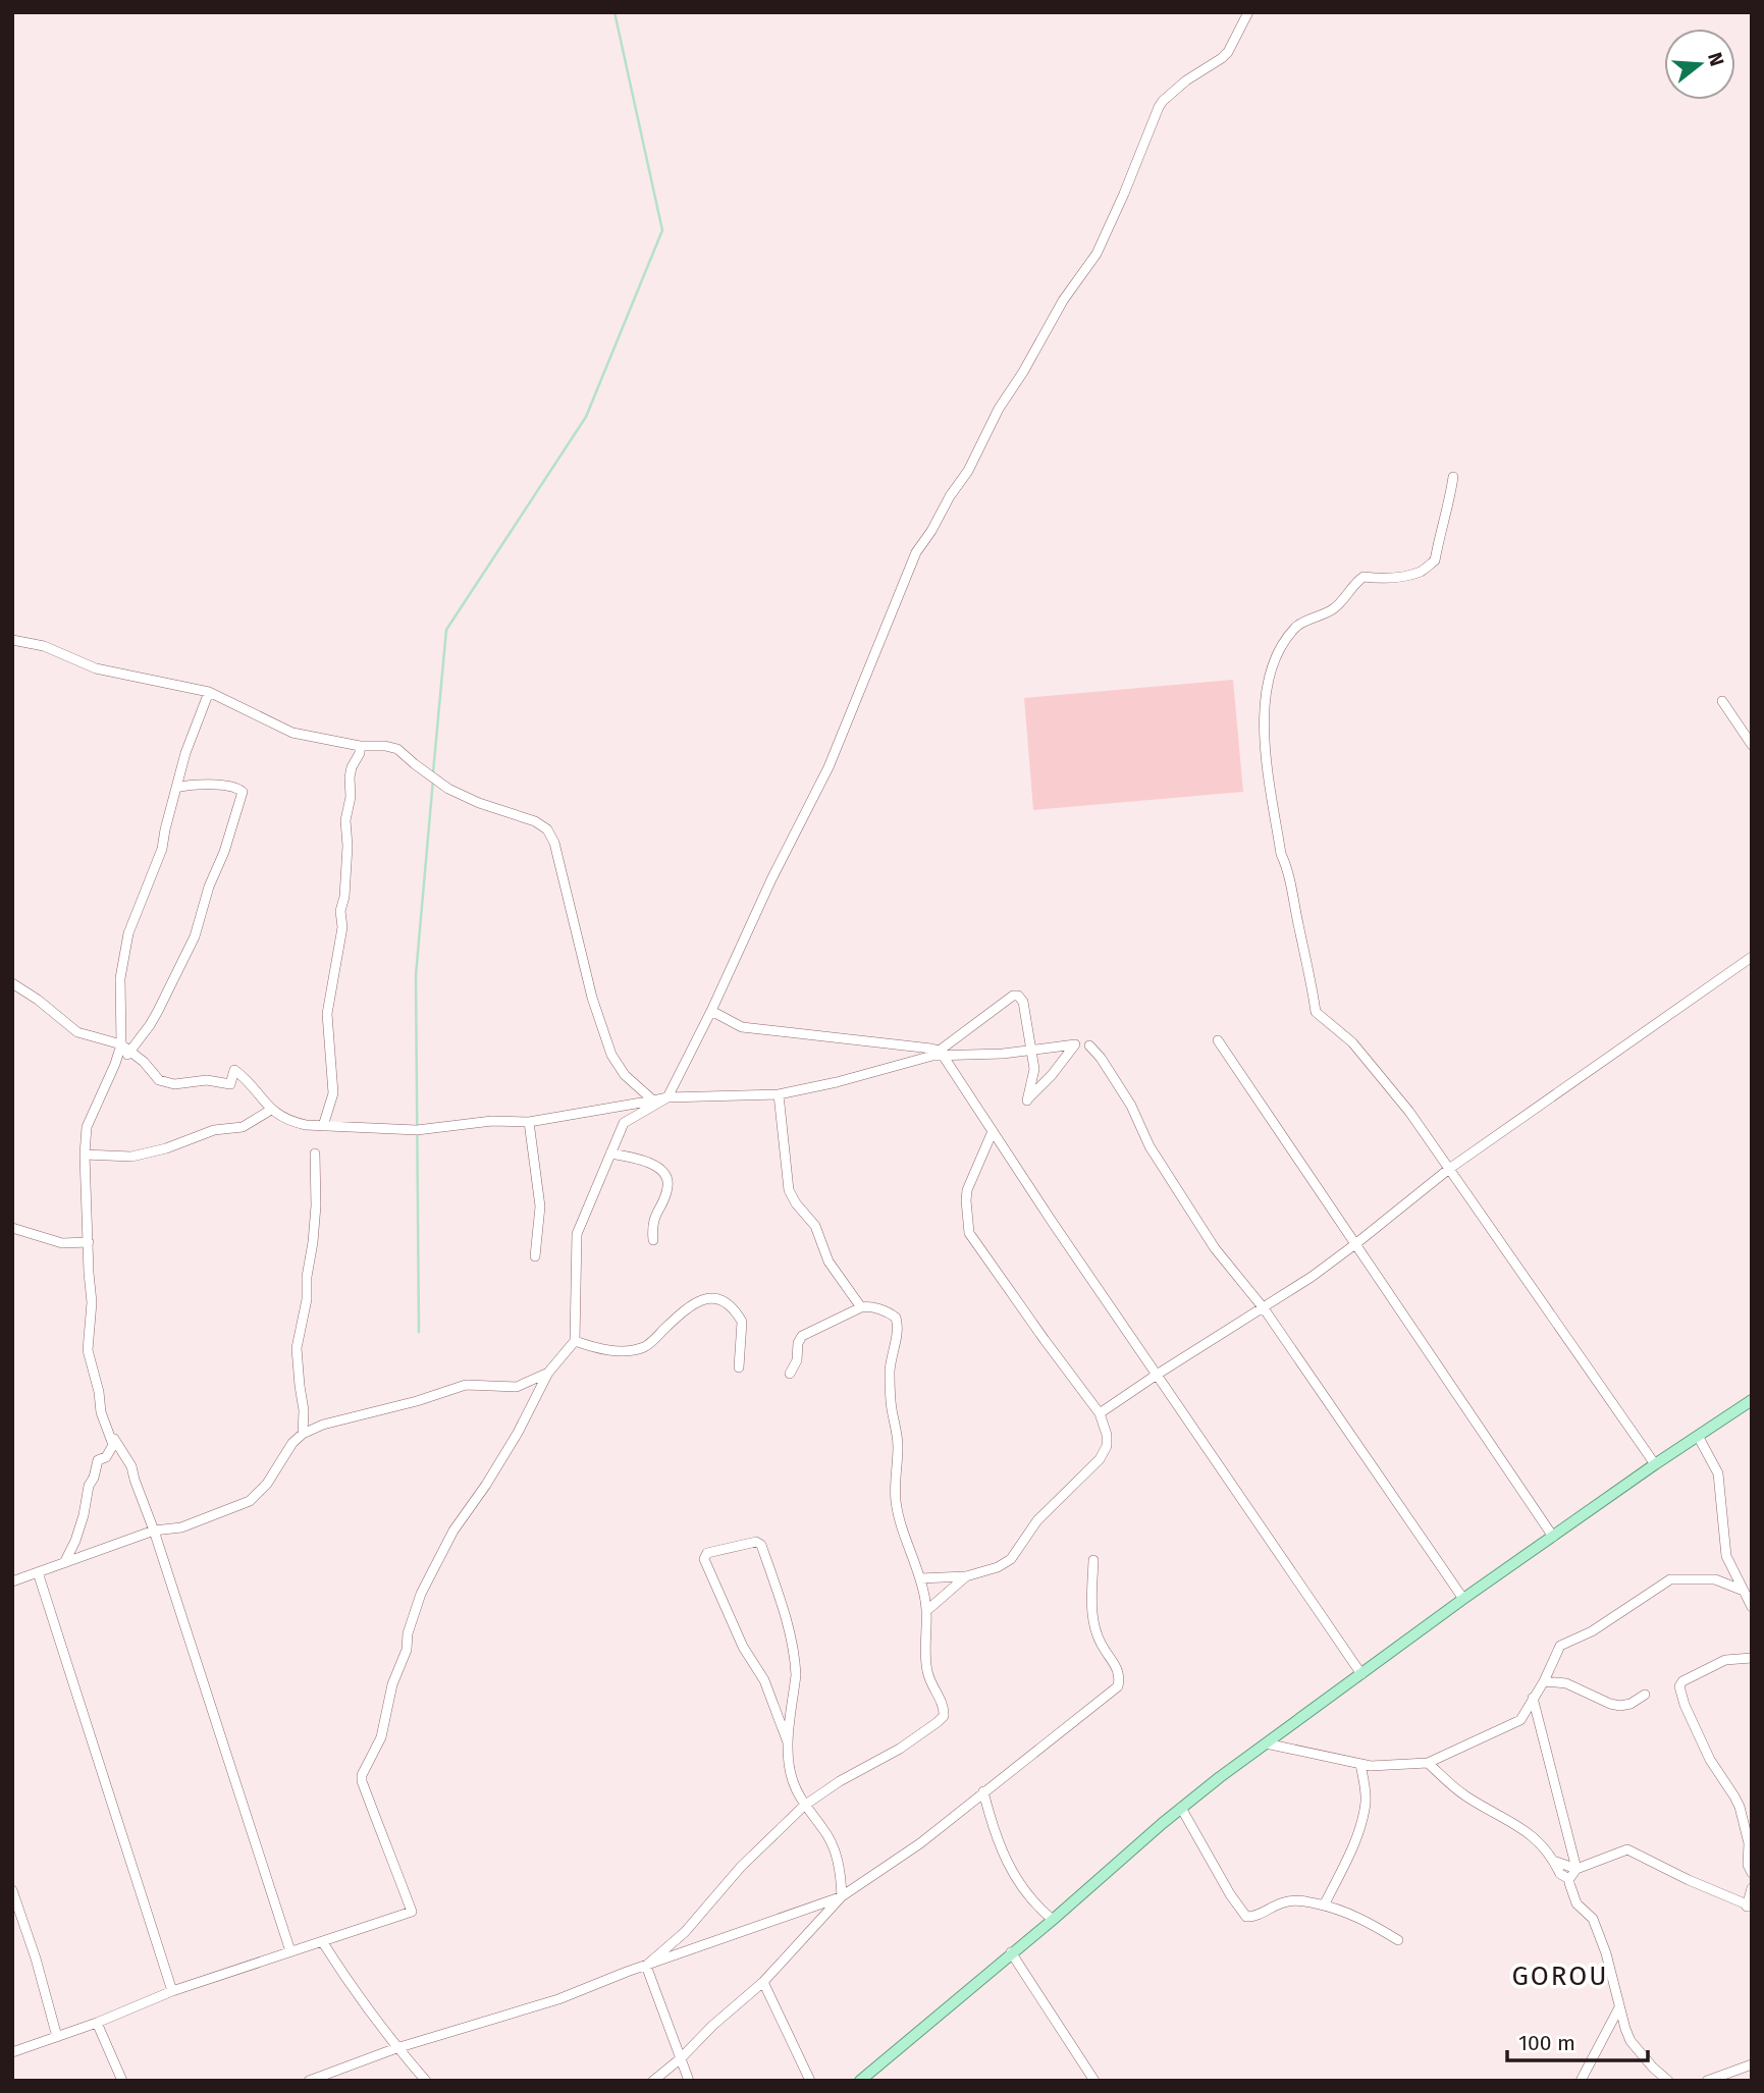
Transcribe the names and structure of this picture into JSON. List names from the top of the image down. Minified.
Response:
{"districts":["GOROU"],"scale_bar":"100 m","north":"right"}
